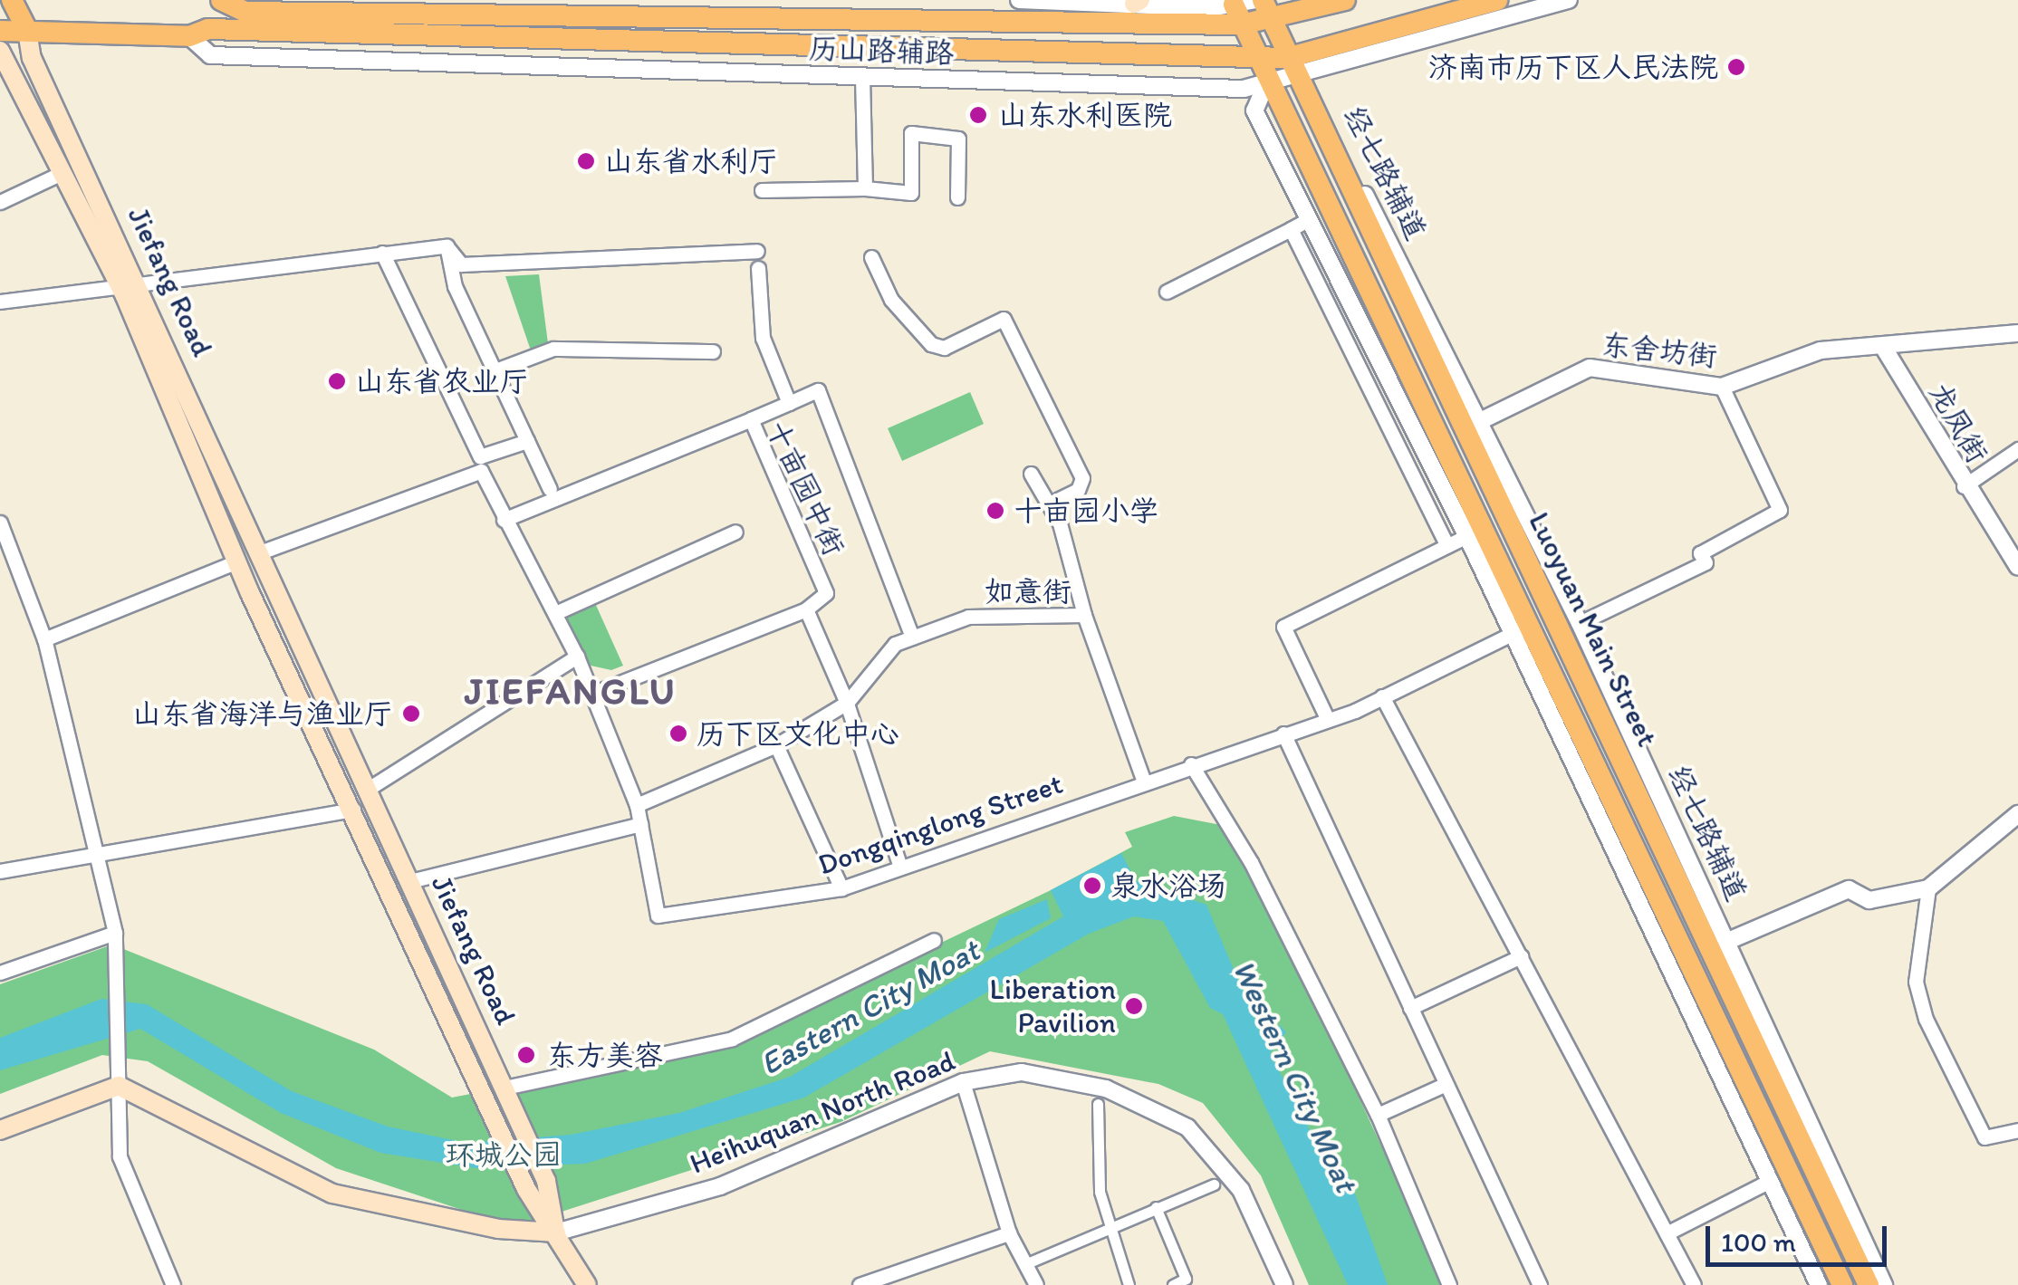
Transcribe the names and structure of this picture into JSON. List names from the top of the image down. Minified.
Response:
{"streets":{"main road":["Jiefang Road","Luoyuan Main Street","Heihuquan North Road"],"street":["历山路辅路","经七路辅道","东舍坊街","龙凤街","十亩园中街","如意街","Dongqinglong Street"]},"crossings":[["历山路辅路","Luoyuan Main Street"],["经七路辅道","东舍坊街"],["经七路辅道","Luoyuan Main Street"],["Jiefang Road","Dongqinglong Street"],["Jiefang Road","Heihuquan North Road"],["东舍坊街","龙凤街"],["东舍坊街","Luoyuan Main Street"],["十亩园中街","Dongqinglong Street"],["如意街","Dongqinglong Street"],["Luoyuan Main Street","Dongqinglong Street"]],"districts":["JIEFANGLU"],"water":["Eastern City Moat","Western City Moat"],"parks":["环城公园"],"places":["济南市历下区人民法院","山东水利医院","山东省水利厅","山东省农业厅","十亩园小学","山东省海洋与渔业厅","历下区文化中心","泉水浴场","Liberation Pavilion","东方美容"],"scale_bar":"100 m"}
